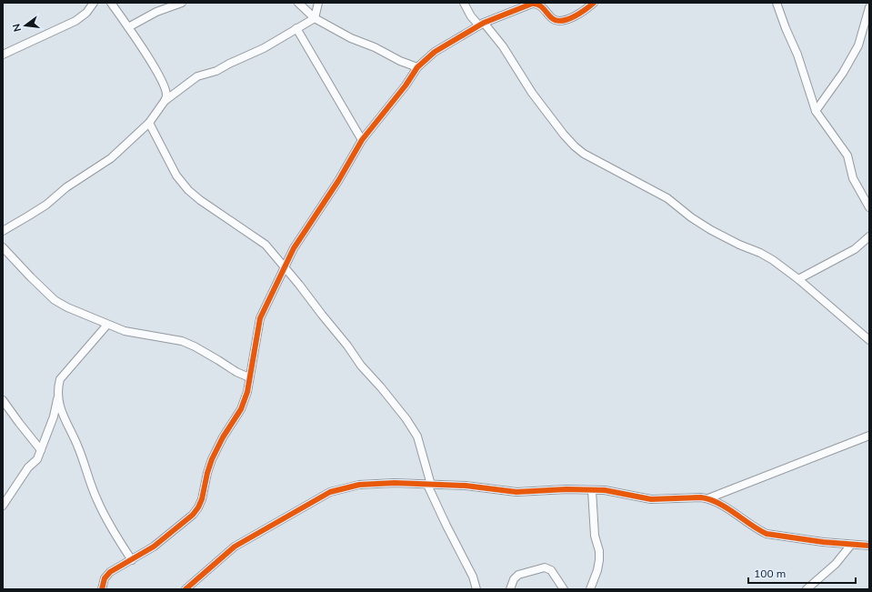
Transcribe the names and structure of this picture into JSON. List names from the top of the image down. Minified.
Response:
{"scale_bar":"100 m","north":"left"}
